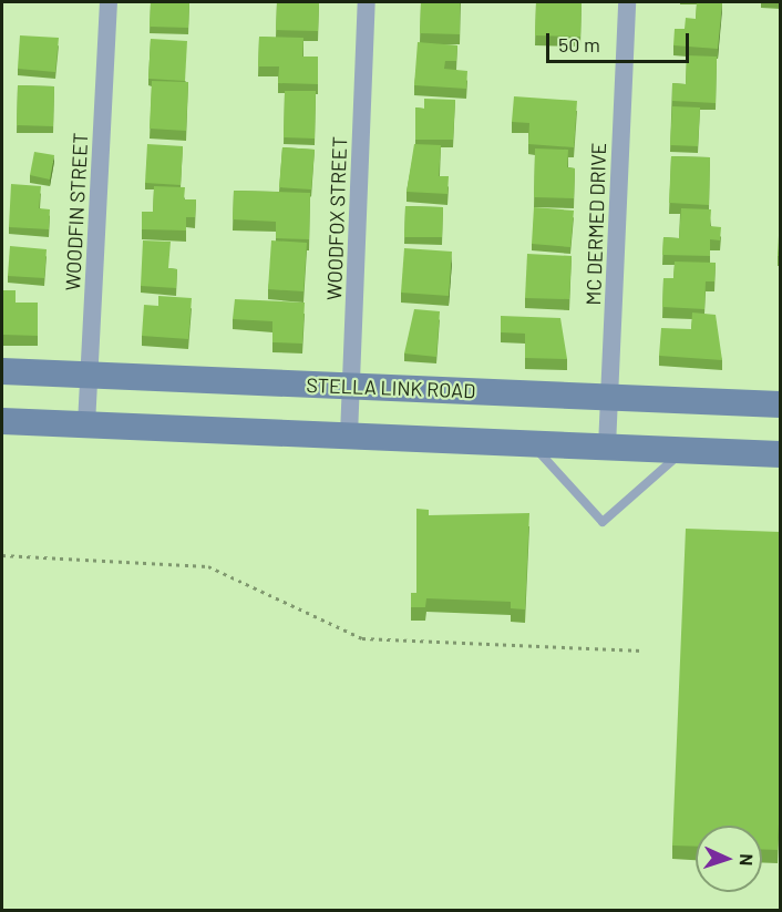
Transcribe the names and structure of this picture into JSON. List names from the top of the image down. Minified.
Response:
{"streets":{"main road":["STELLA LINK ROAD"],"street":["WOODFIN STREET","WOODFOX STREET","MC DERMED DRIVE"]},"crossings":[["WOODFIN STREET","STELLA LINK ROAD"],["WOODFOX STREET","STELLA LINK ROAD"],["MC DERMED DRIVE","STELLA LINK ROAD"]],"scale_bar":"50 m","north":"right"}
